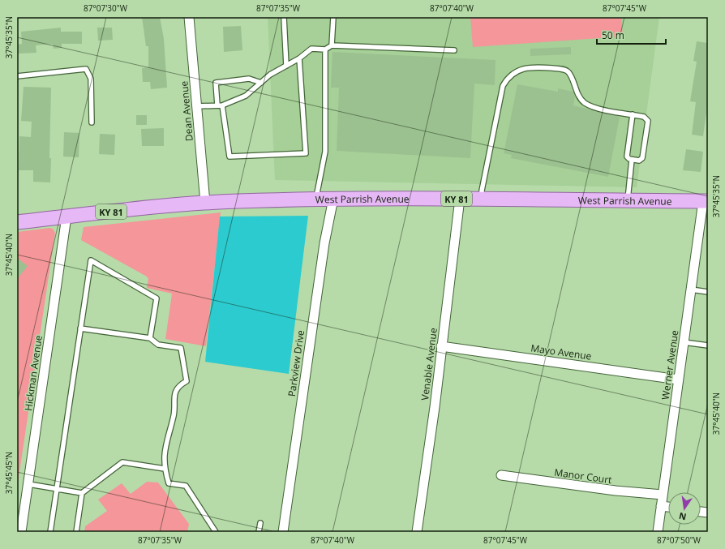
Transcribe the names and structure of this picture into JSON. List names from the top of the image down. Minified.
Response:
{"streets":{"main road":["West Parrish Avenue","KY 81"],"street":["Dean Avenue","Mayo Avenue","Parkview Drive","Venable Avenue","Werner Avenue","Hickman Avenue","Manor Court"]},"crossings":[["Dean Avenue","West Parrish Avenue"],["West Parrish Avenue","Parkview Drive"],["West Parrish Avenue","Venable Avenue"],["West Parrish Avenue","Werner Avenue"],["West Parrish Avenue","Hickman Avenue"],["Mayo Avenue","Venable Avenue"],["Mayo Avenue","Werner Avenue"],["Werner Avenue","Manor Court"]],"scale_bar":"50 m","north":"bottom","coordinates":["87°07'30\"W","87°07'35\"W","87°07'40\"W","87°07'45\"W","37°45'35\"N","37°45'40\"N","37°45'45\"N","87°07'50\"W"]}
